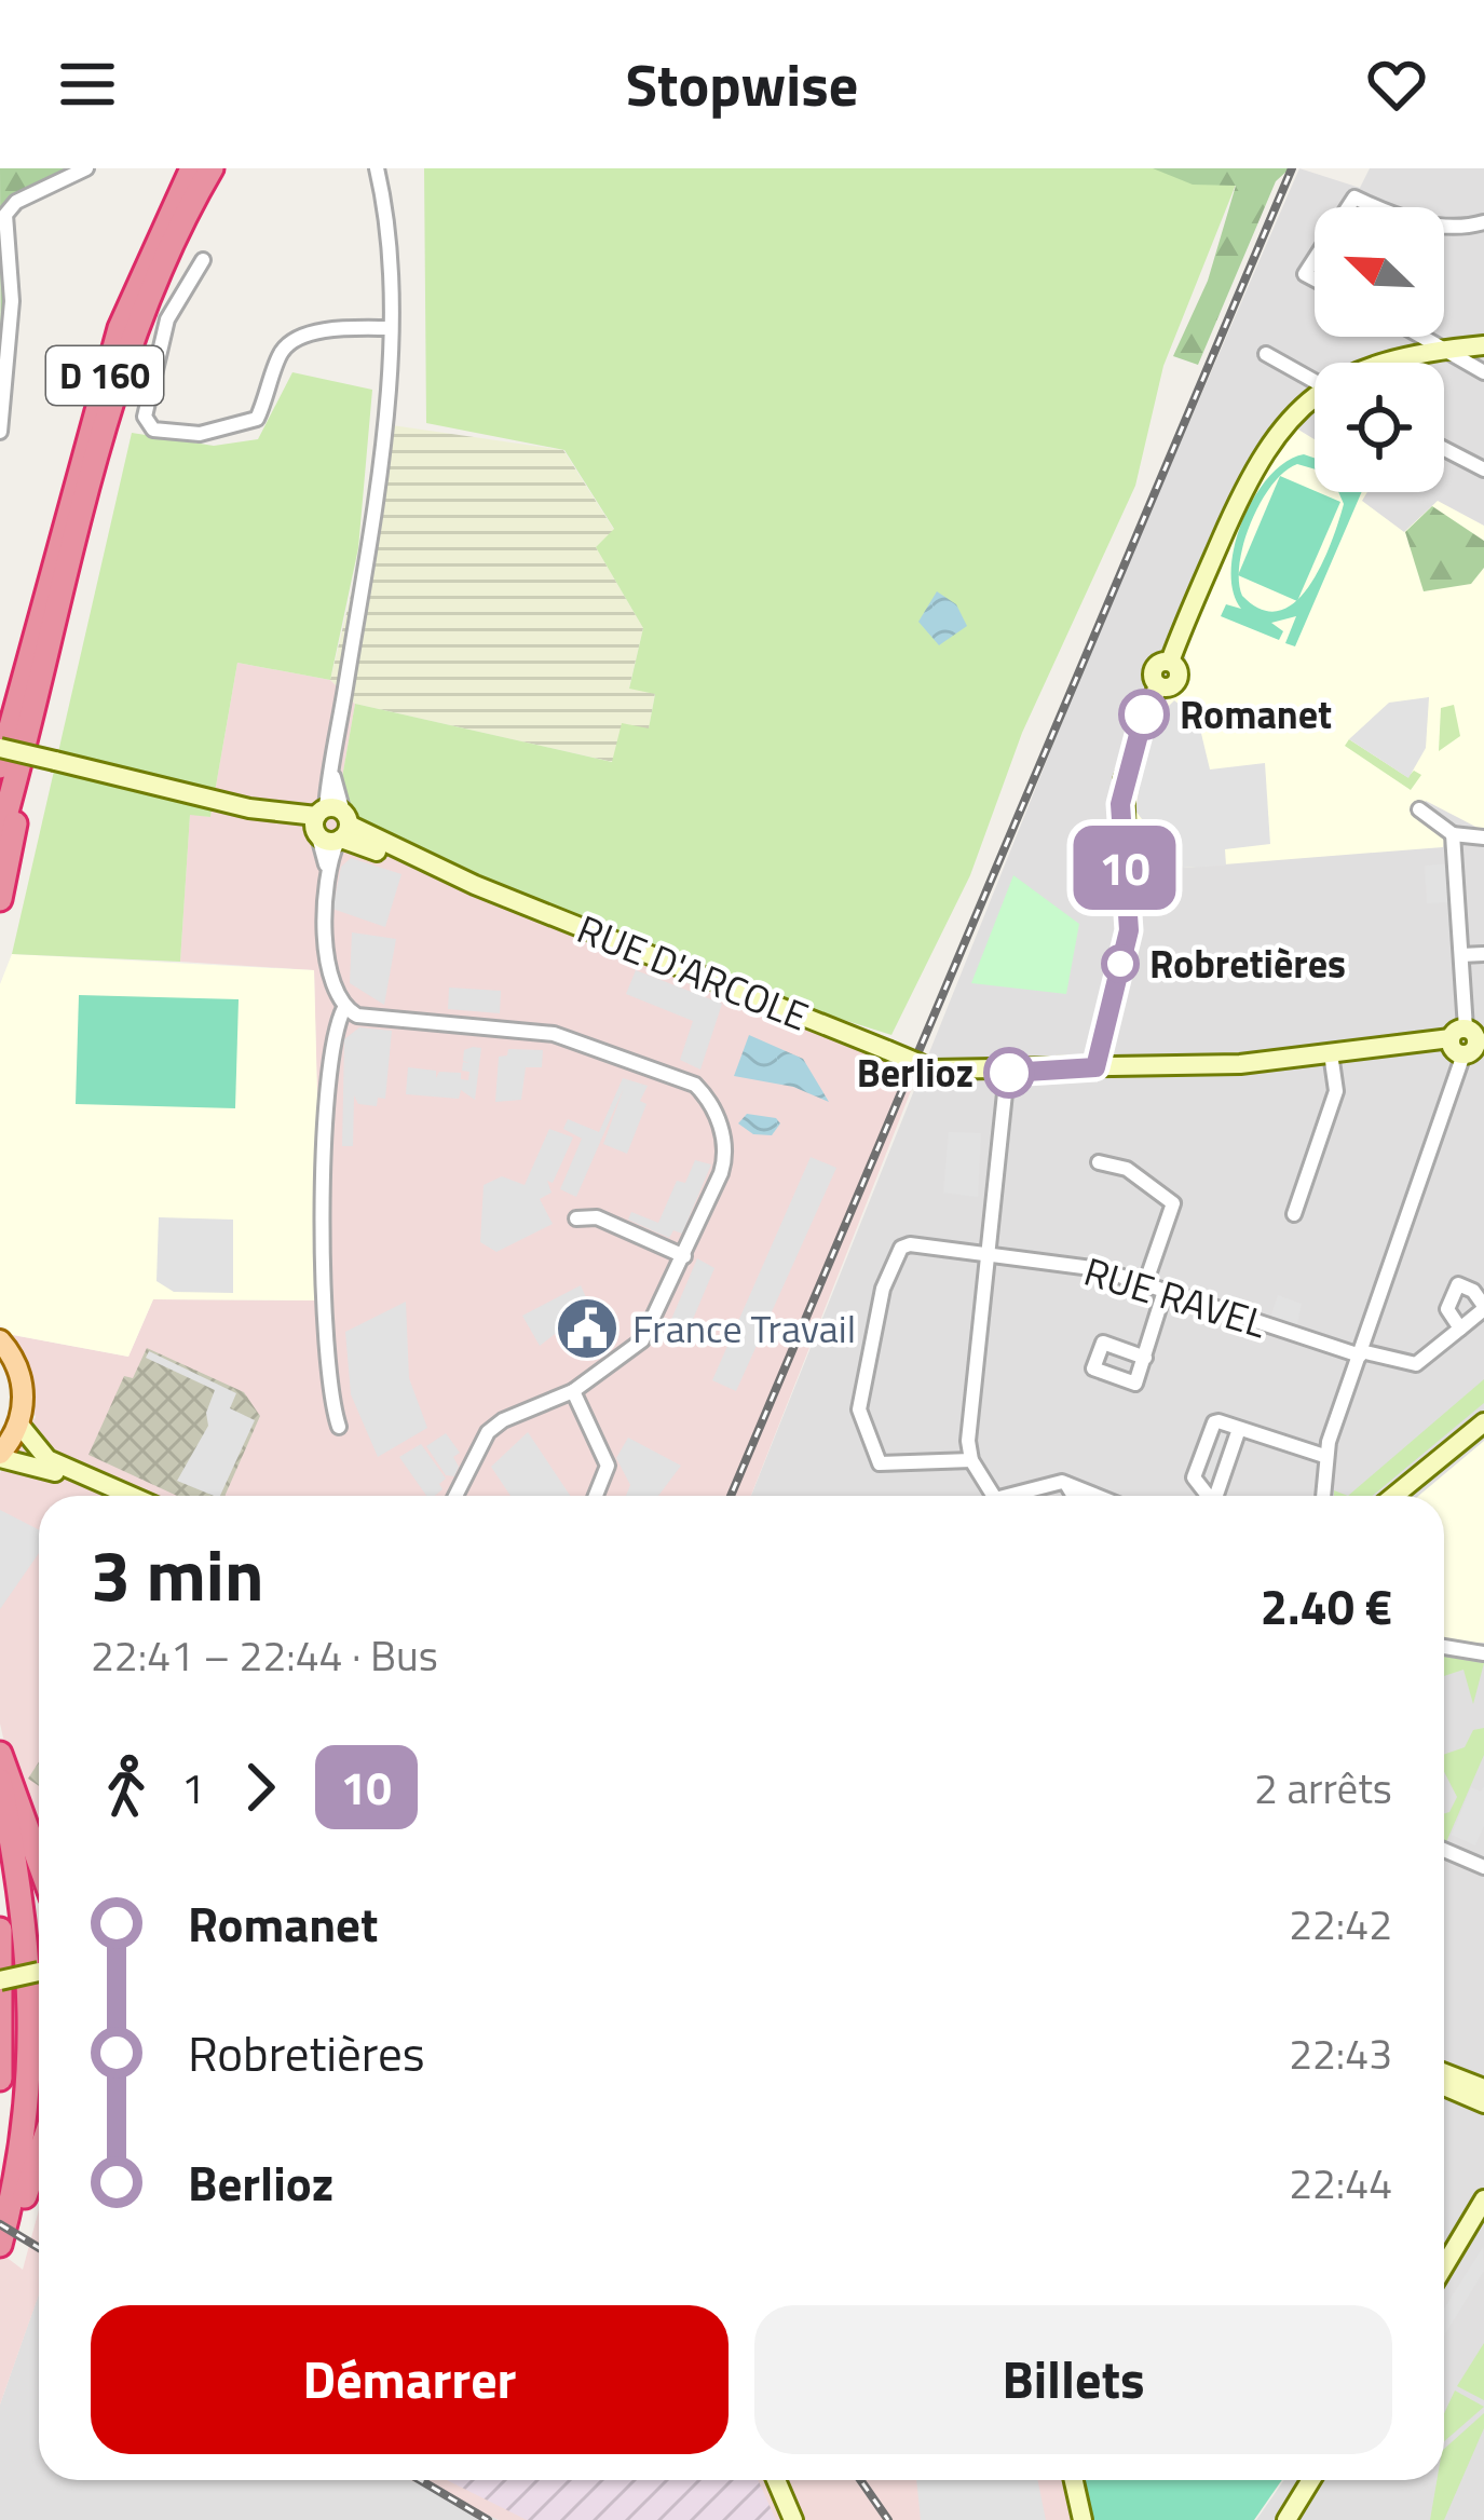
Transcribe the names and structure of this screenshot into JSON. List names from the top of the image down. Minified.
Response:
{"streets":{"highway":["D 160"],"main road":["RUE D'ARCOLE"],"street":["RUE RAVEL"]},"places":{"other":["Romanet","Robretières","Berlioz"],"public building":["France Travail"]},"lines":["bus line 10"],"north":"top left","page":{"header":"Stopwise","on_map":"10","heading":["3 min","22:41 – 22:44 · Bus","2.40 €"],"legs":["1","10","2 arrêts"],"list":[{"name":"Romanet","value":"22:42"},{"name":"Robretières","value":"22:43"},{"name":"Berlioz","value":"22:44"}],"buttons":["Démarrer","Billets"]}}
